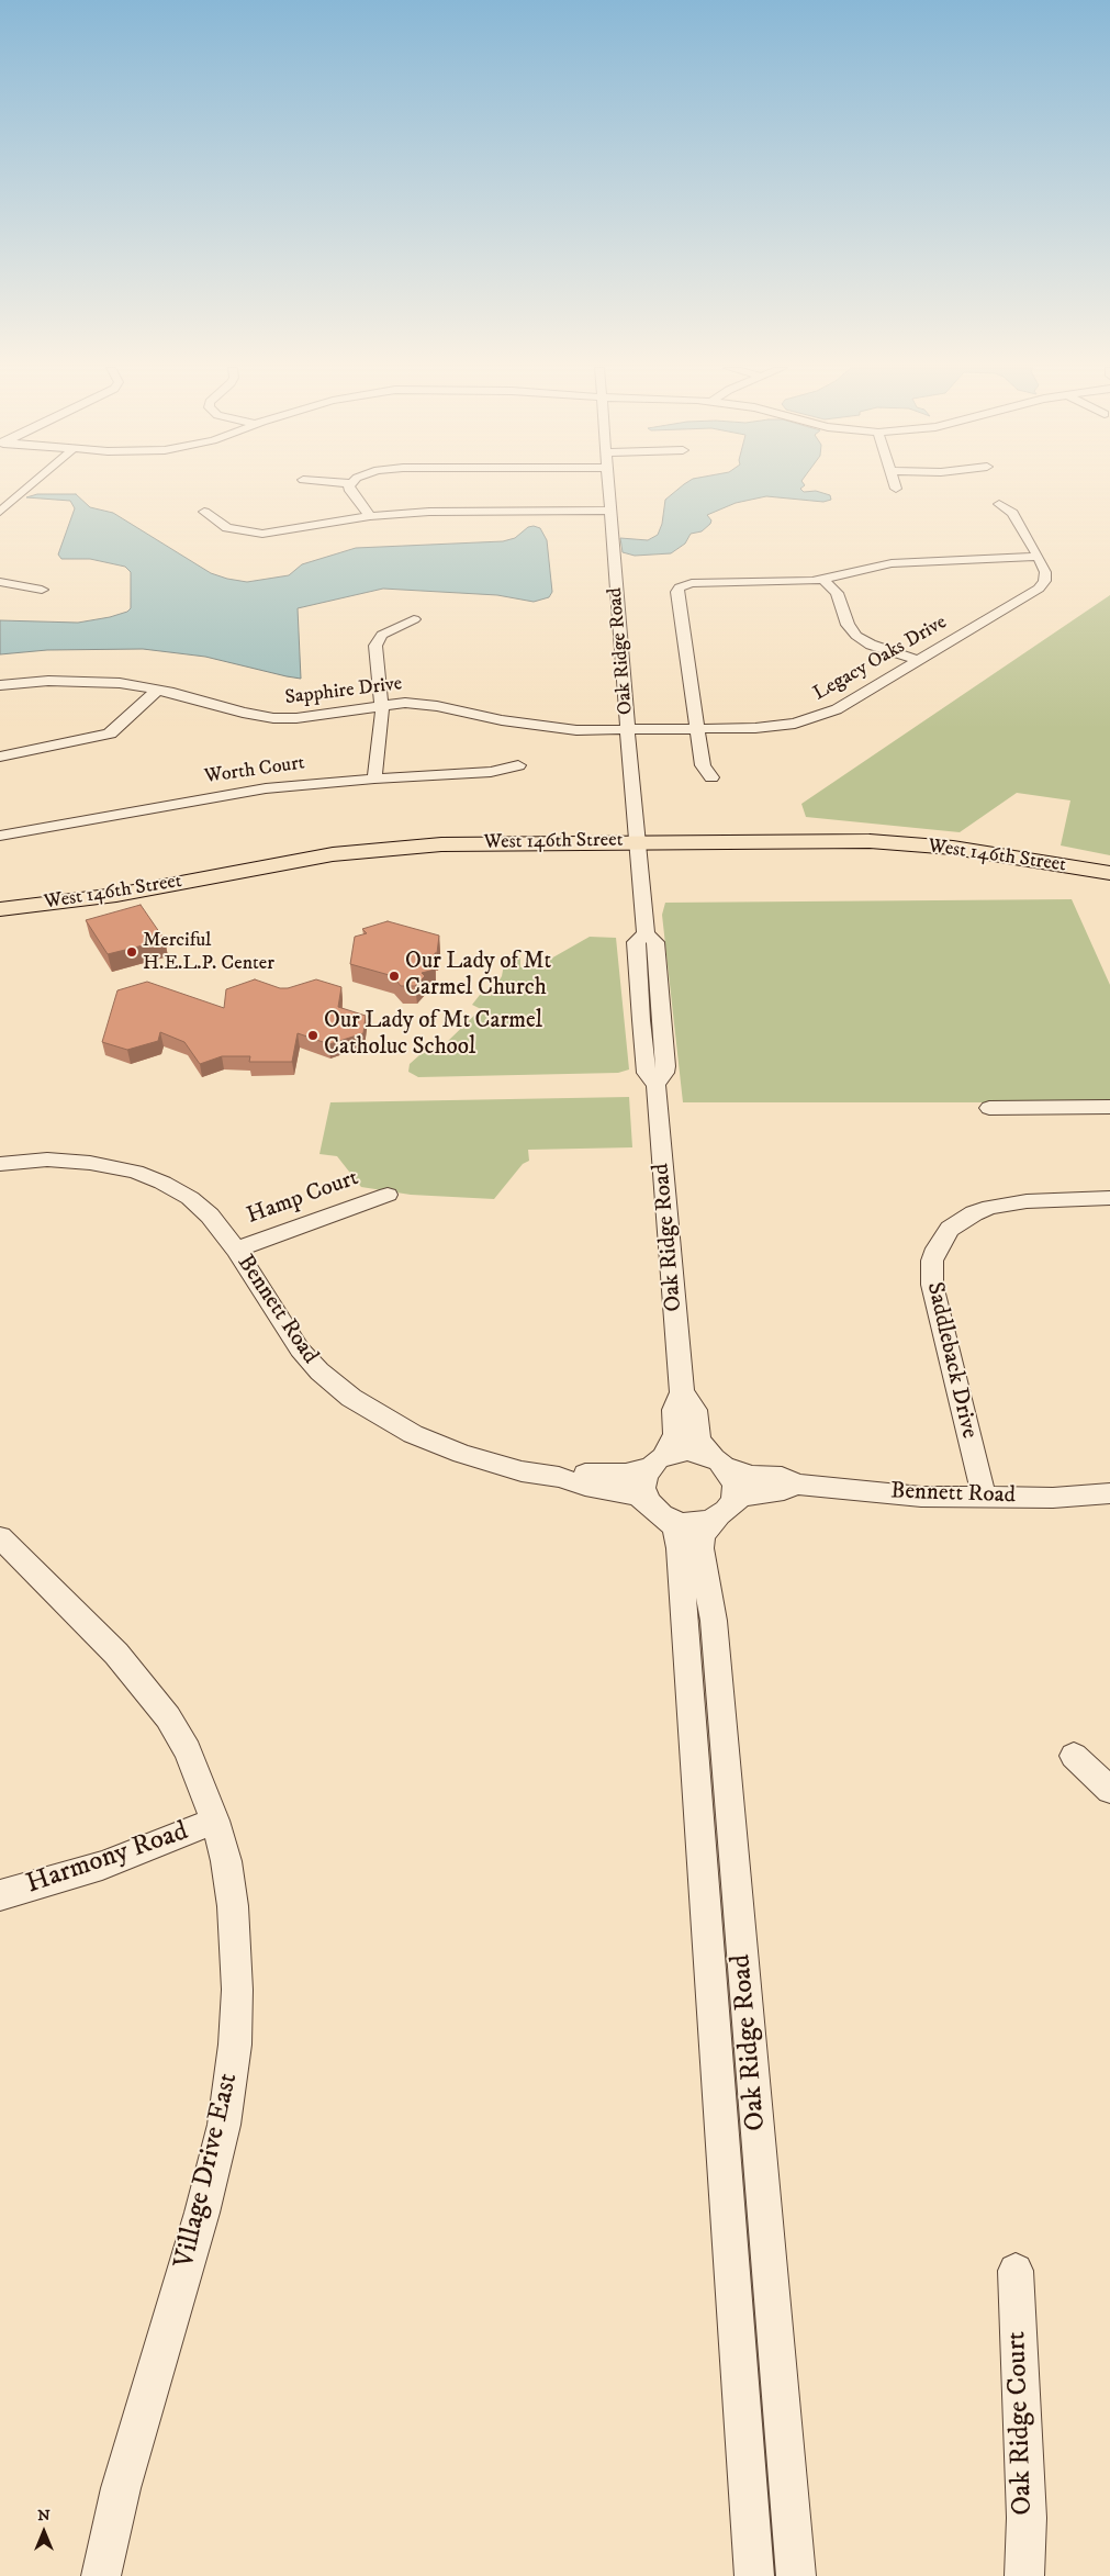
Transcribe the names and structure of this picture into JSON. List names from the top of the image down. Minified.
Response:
{"streets":{"main road":["West 146th Street"],"street":["Oak Ridge Road","Legacy Oaks Drive","Sapphire Drive","Worth Court","Hamp Court","Bennett Road","Saddleback Drive","Harmony Road","Village Drive East","Oak Ridge Court"]},"crossings":[["Oak Ridge Road","Legacy Oaks Drive"],["Oak Ridge Road","Sapphire Drive"],["Oak Ridge Road","West 146th Street"],["Oak Ridge Road","Bennett Road"],["Legacy Oaks Drive","Sapphire Drive"],["Hamp Court","Bennett Road"],["Bennett Road","Saddleback Drive"],["Harmony Road","Village Drive East"]],"places":["Merciful H.E.L.P. Center","Our Lady of Mt Carmel Church","Our Lady of Mt Carmel Catholuc School"],"north":"top"}
